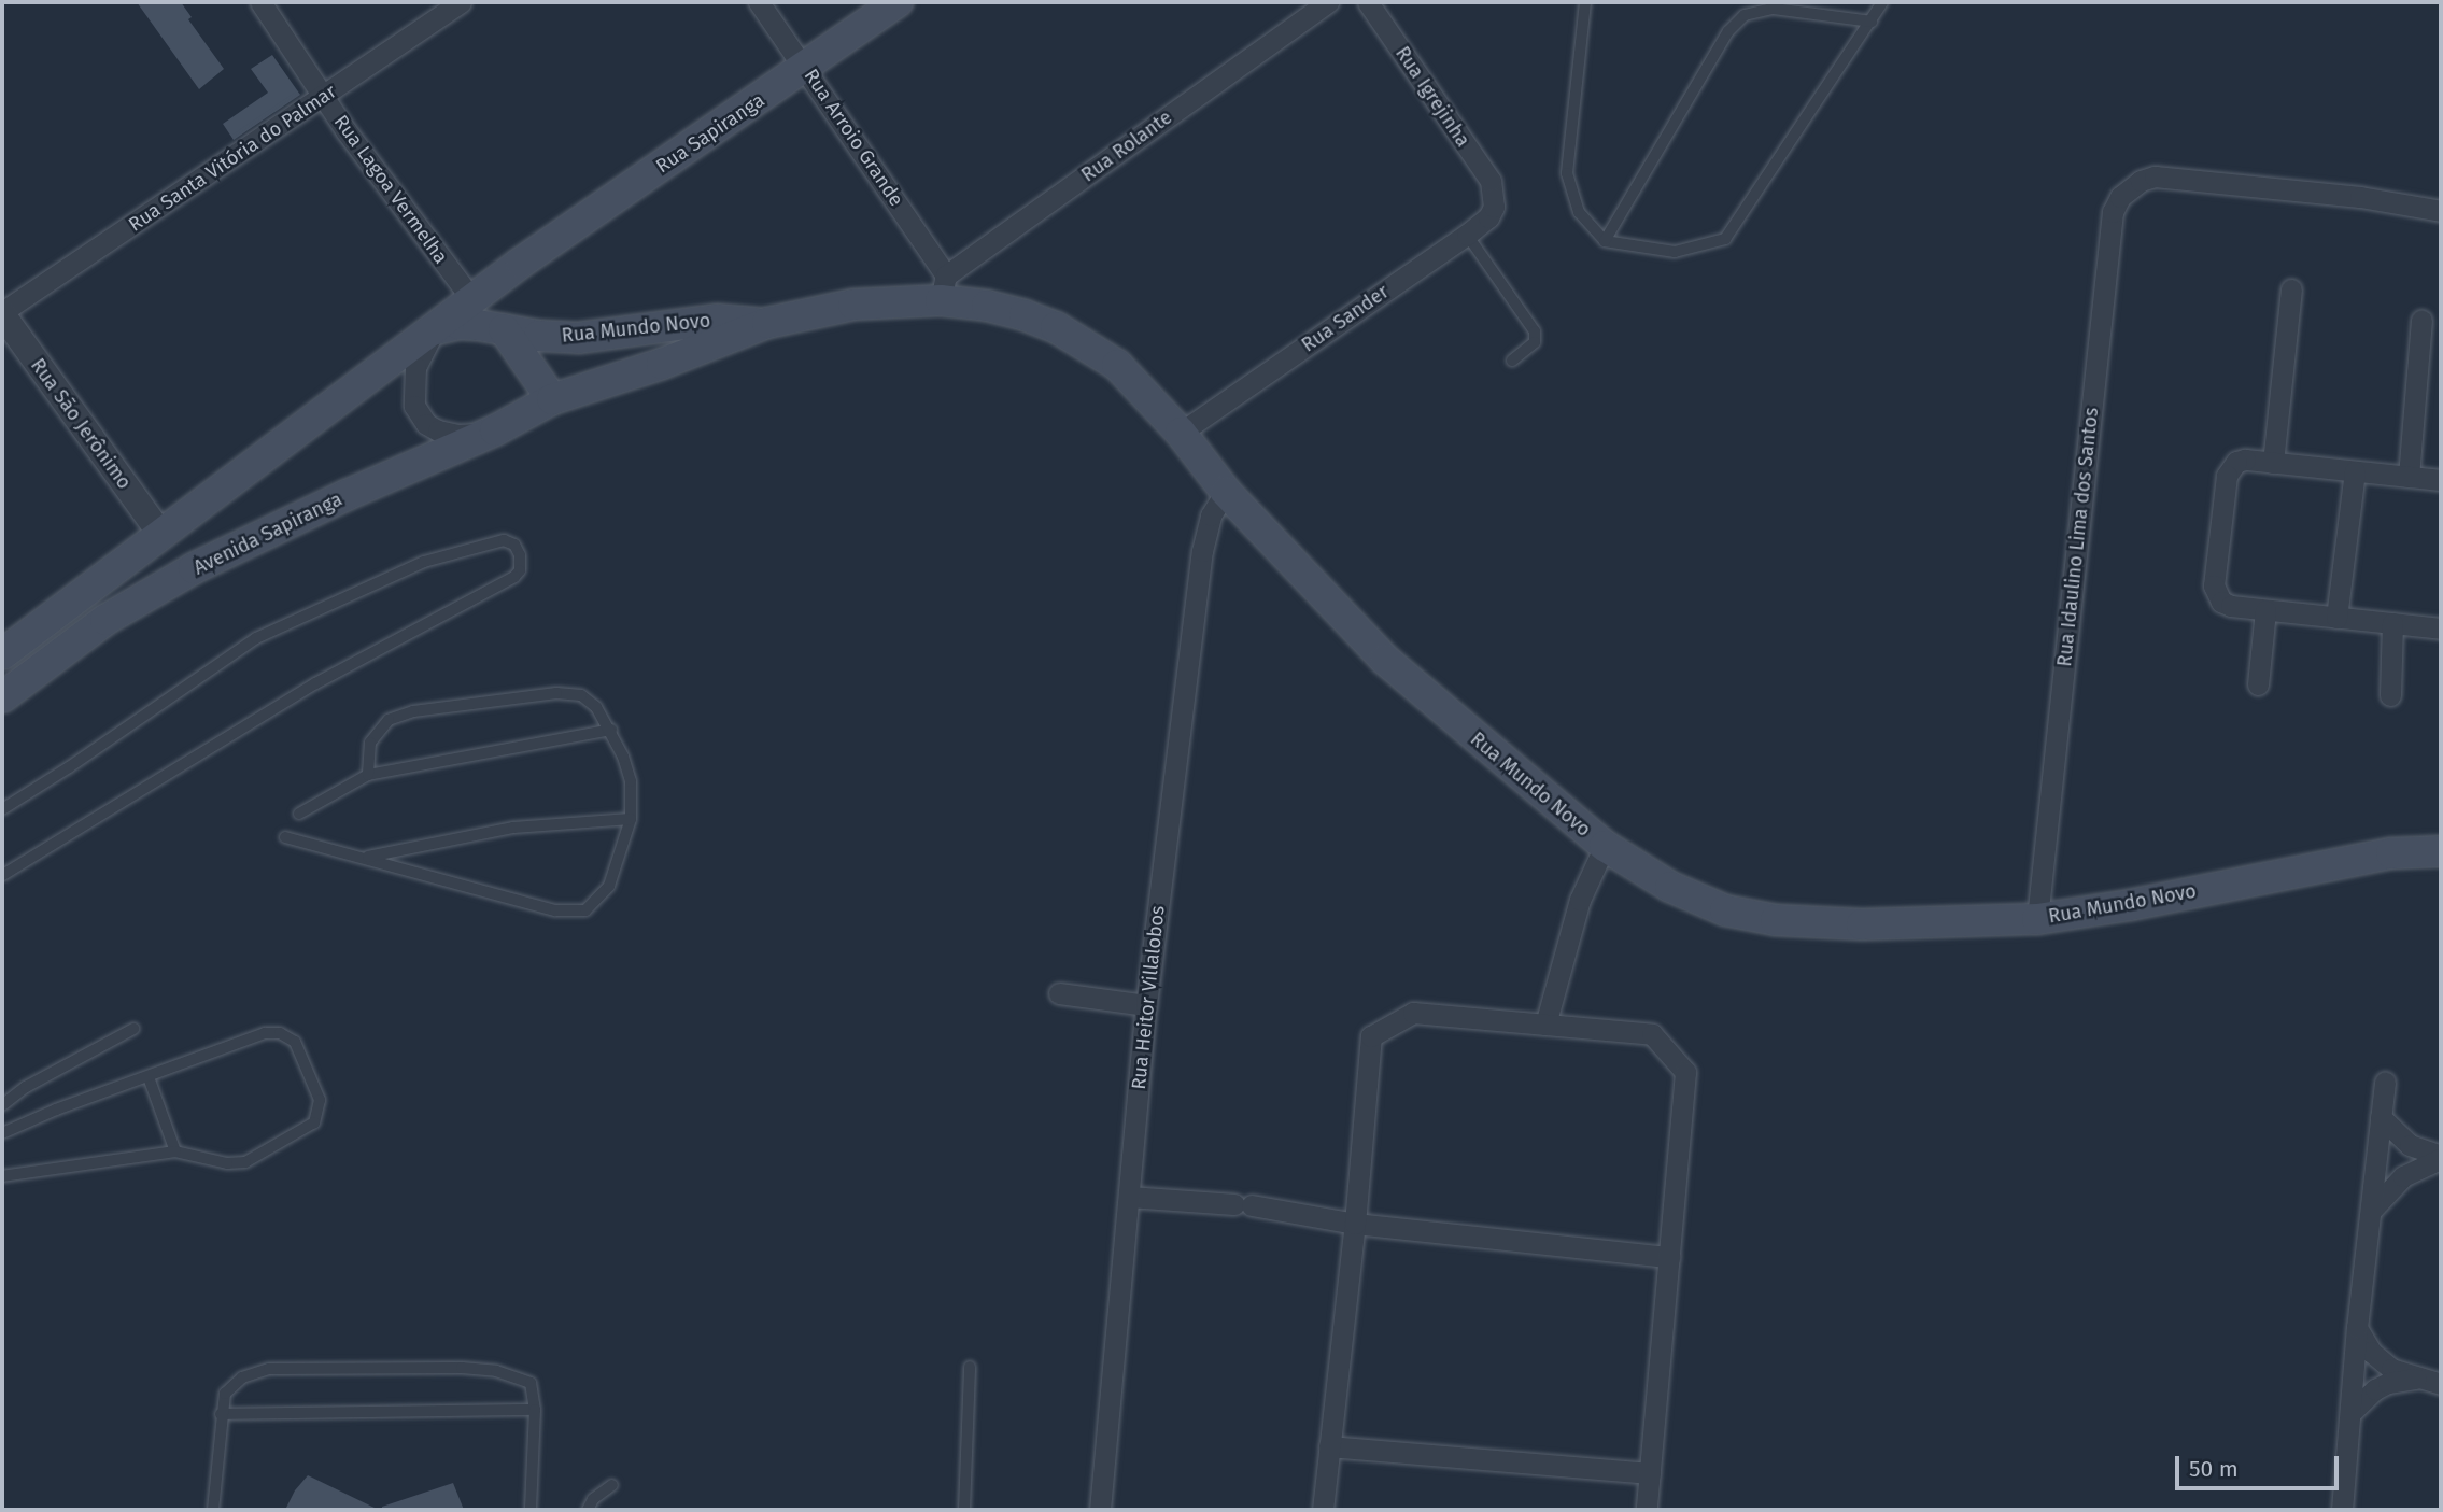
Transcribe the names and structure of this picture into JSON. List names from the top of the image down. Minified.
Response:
{"streets":{"main road":["Rua Sapiranga","Rua Mundo Novo","Avenida Sapiranga"],"street":["Rua Igrejinha","Rua Arroio Grande","Rua Rolante","Rua Santa Vitória do Palmar","Rua Lagoa Vermelha","Rua Sander","Rua São Jerônimo","Rua Idaulino Lima dos Santos","Rua Heitor Villalobos"]},"crossings":[["Rua Igrejinha","Rua Sander"],["Rua Sapiranga","Rua Arroio Grande"],["Rua Sapiranga","Rua Lagoa Vermelha"],["Rua Sapiranga","Rua Mundo Novo"],["Rua Sapiranga","Avenida Sapiranga"],["Rua Arroio Grande","Rua Rolante"],["Rua Arroio Grande","Rua Mundo Novo"],["Rua Rolante","Rua Mundo Novo"],["Rua Santa Vitória do Palmar","Rua Lagoa Vermelha"],["Rua Santa Vitória do Palmar","Rua São Jerônimo"],["Rua Sander","Rua Mundo Novo"],["Rua Mundo Novo","Avenida Sapiranga"],["Rua Mundo Novo","Rua Idaulino Lima dos Santos"],["Rua Mundo Novo","Rua Heitor Villalobos"]],"scale_bar":"50 m"}
